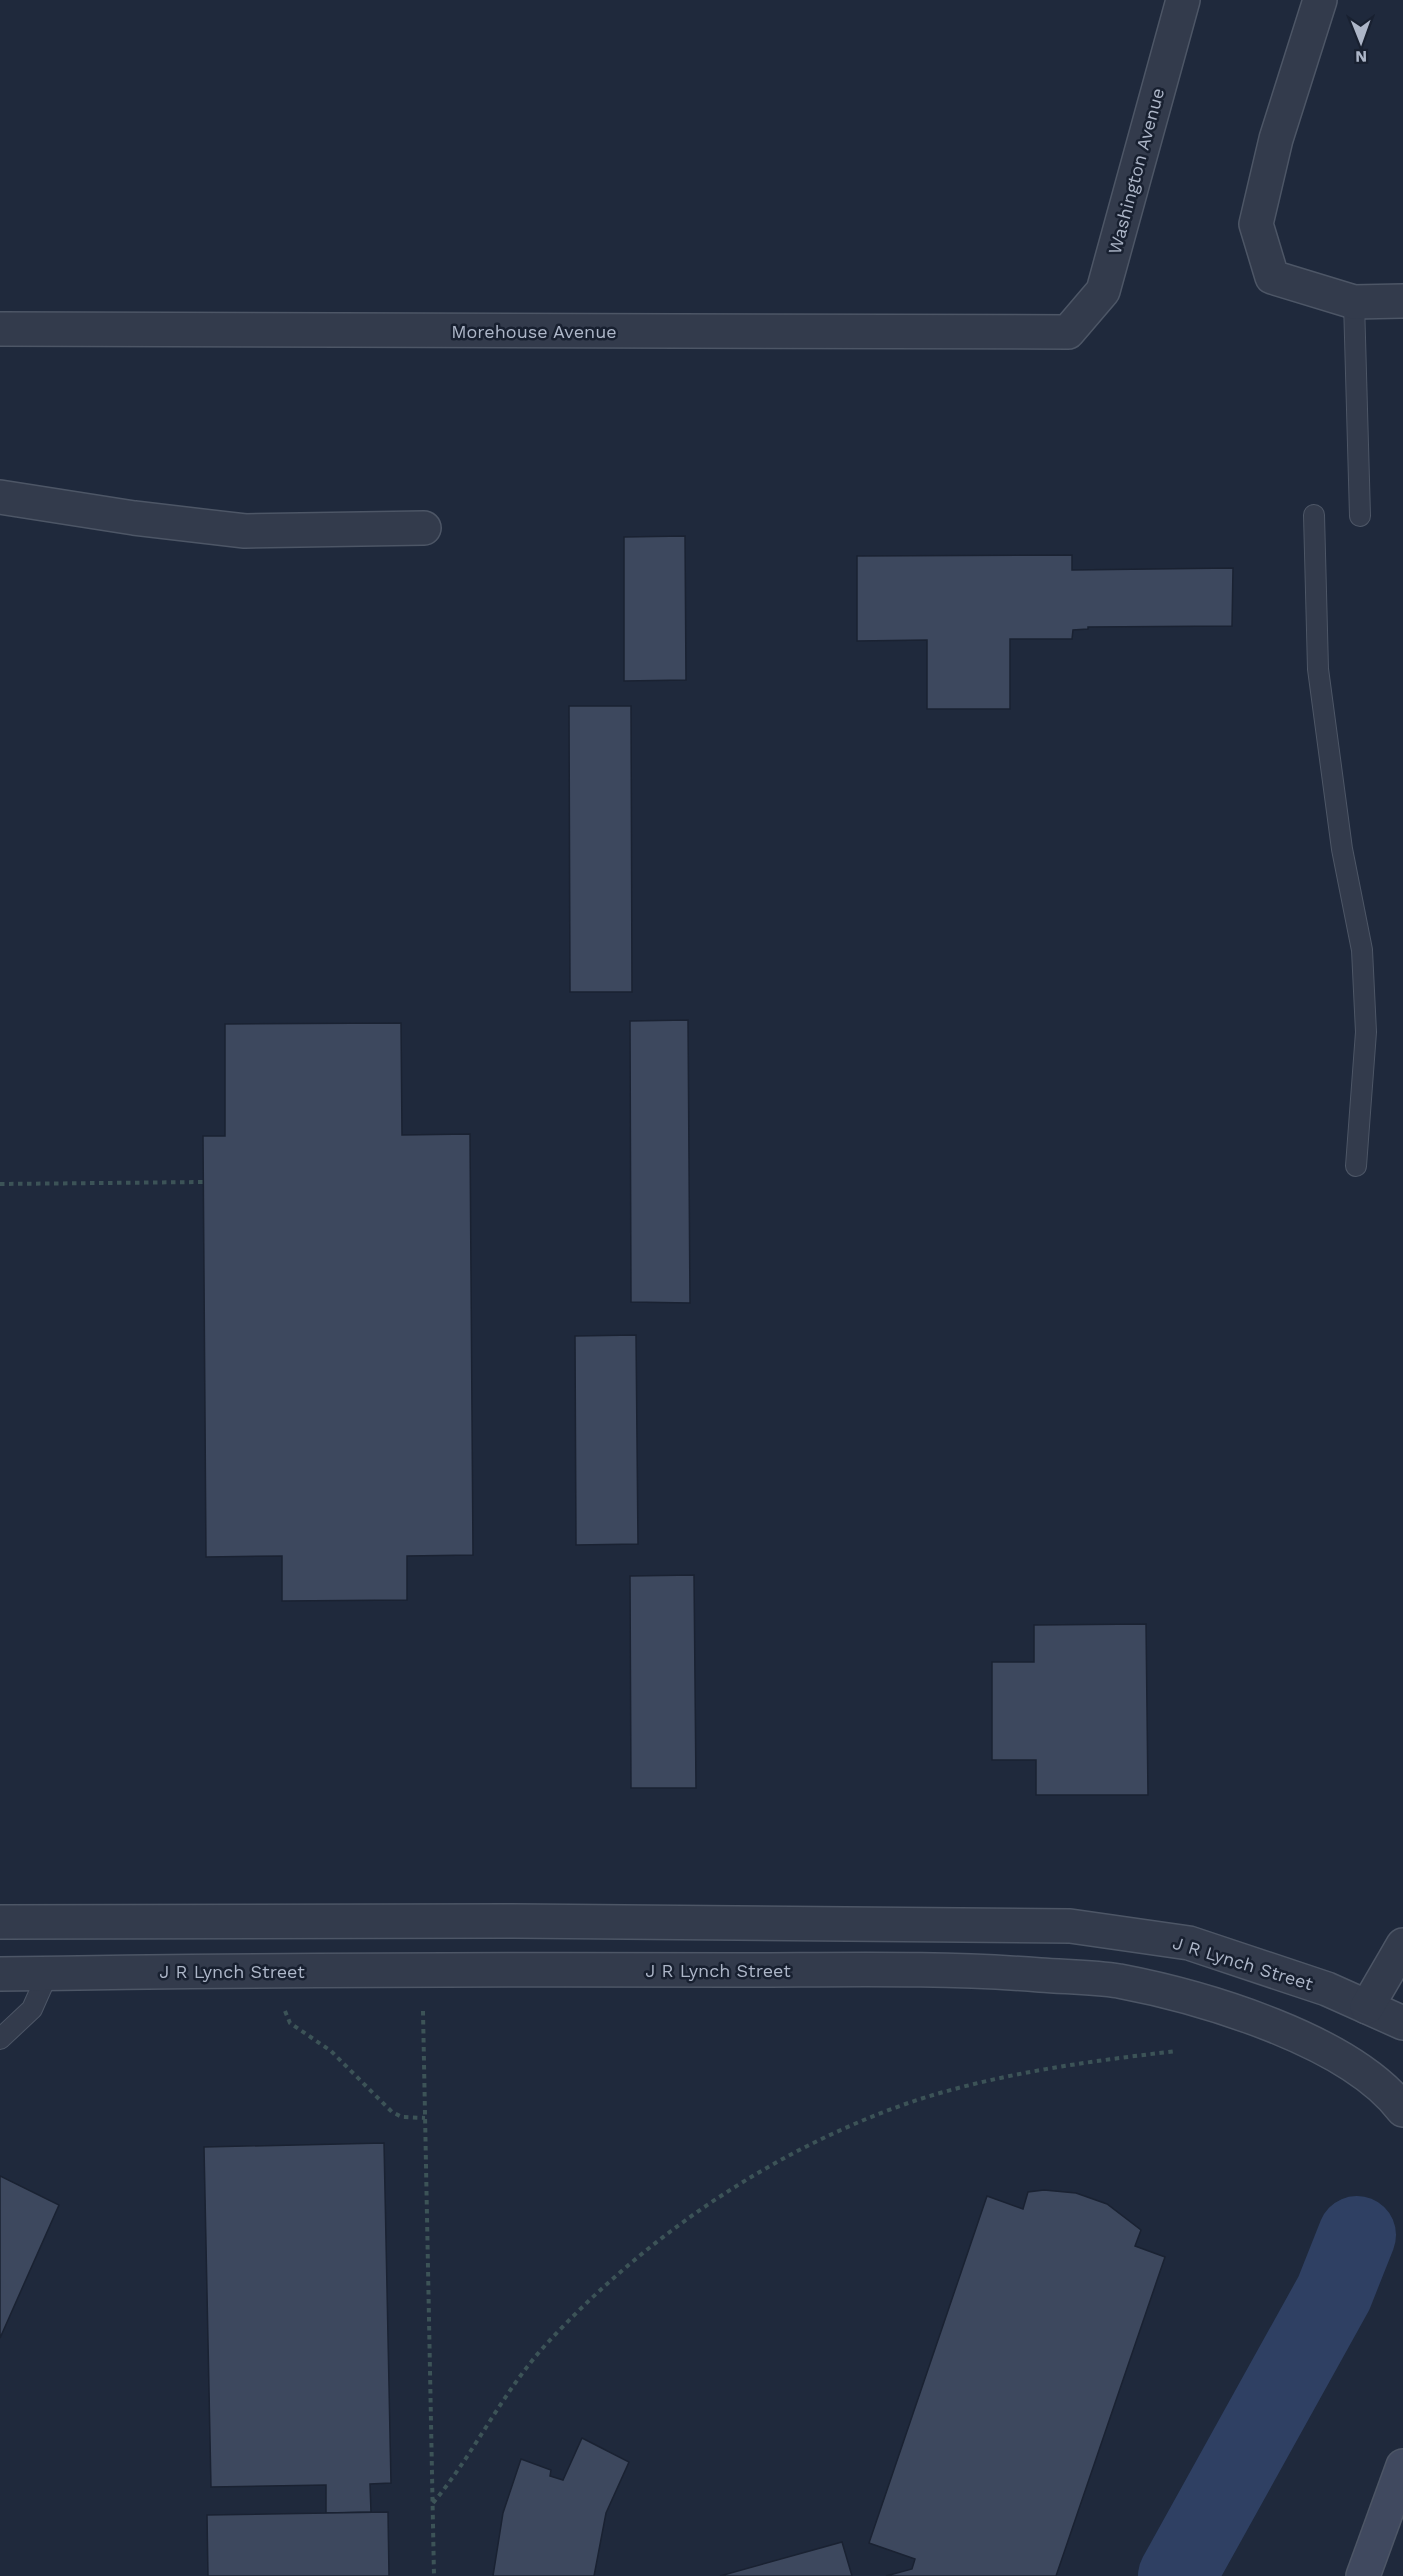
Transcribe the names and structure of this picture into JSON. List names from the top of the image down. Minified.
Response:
{"streets":{"street":["Washington Avenue","Morehouse Avenue","J R Lynch Street"]},"crossings":[["Washington Avenue","Morehouse Avenue"]],"north":"bottom"}
